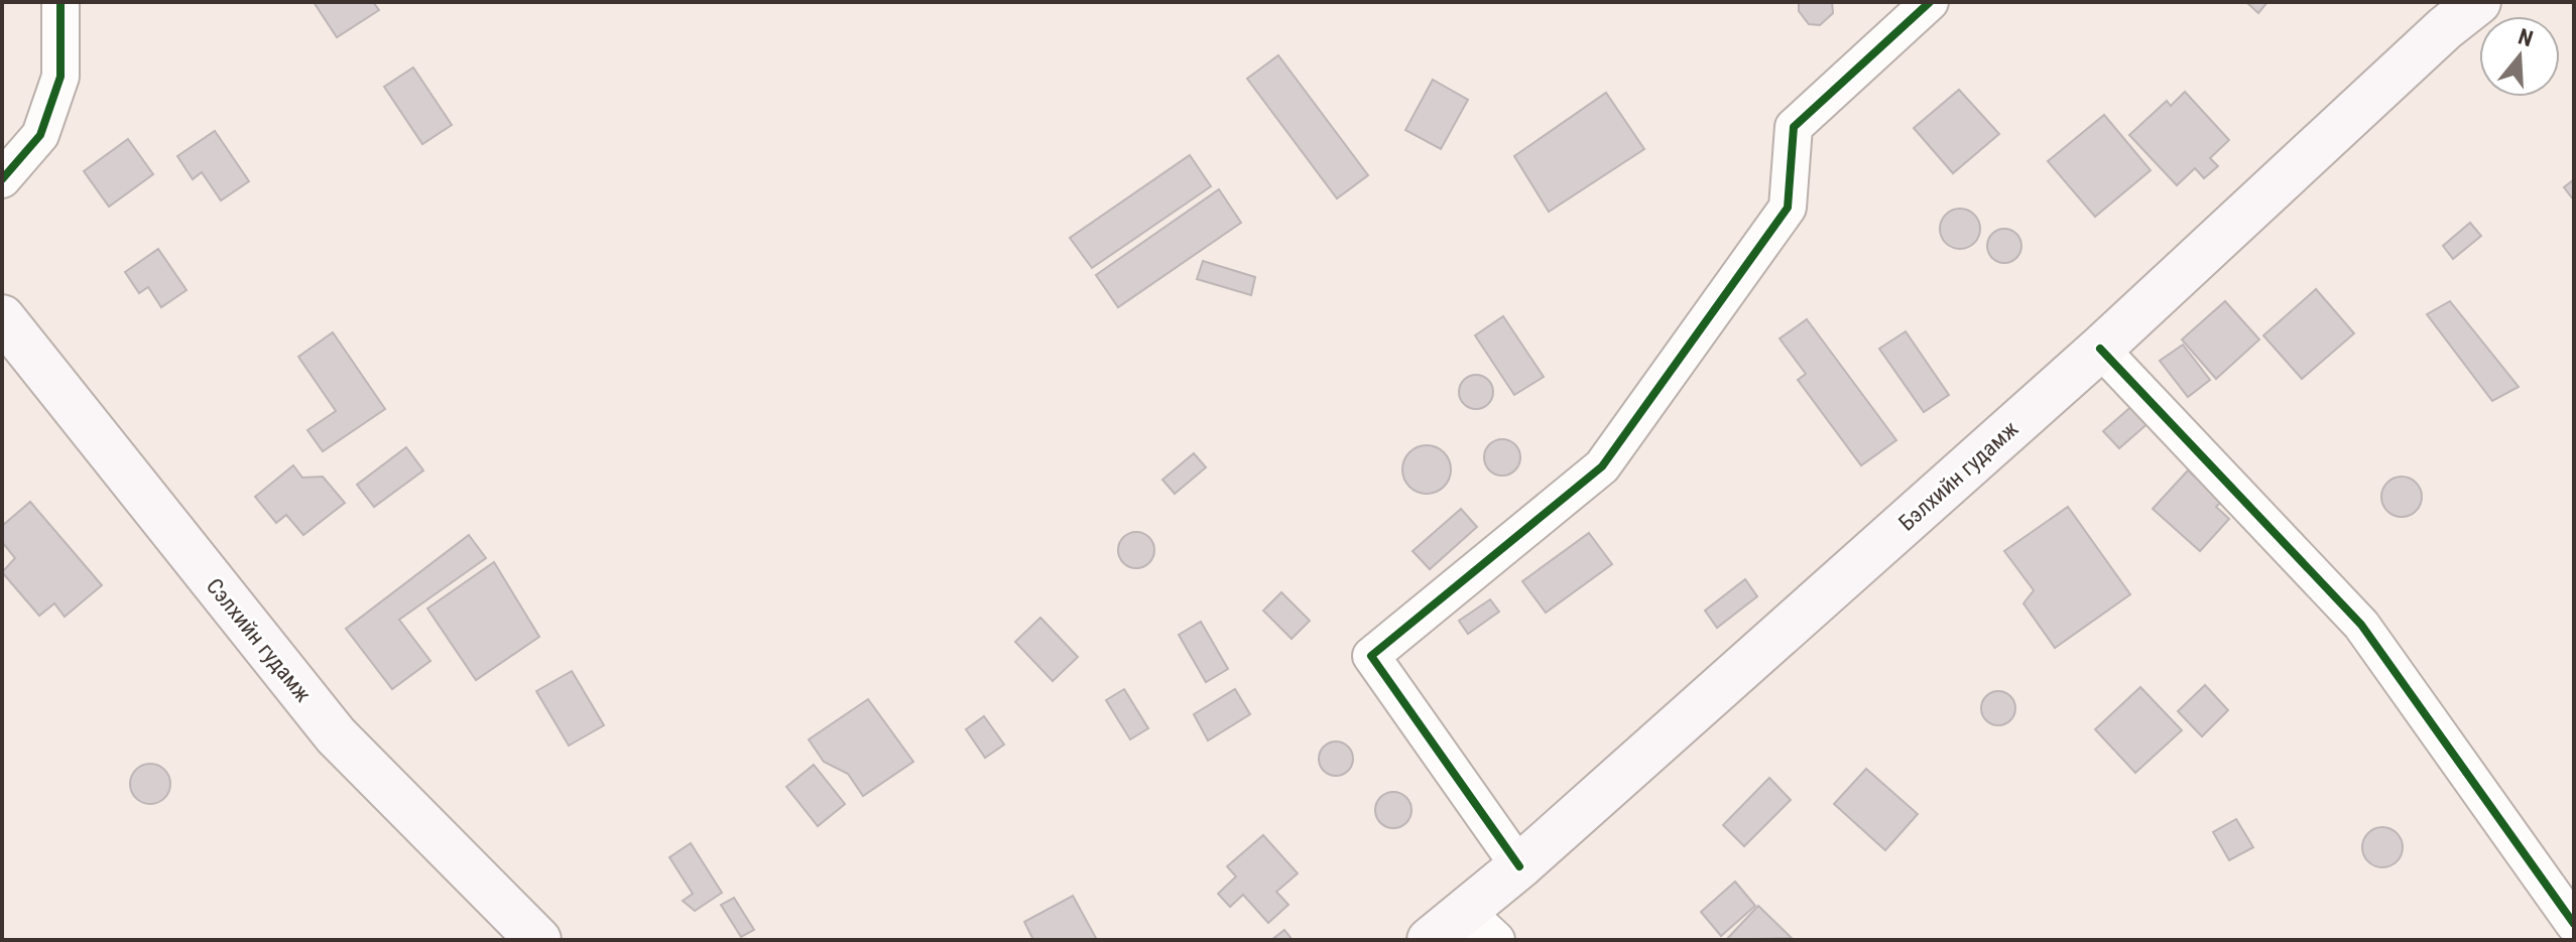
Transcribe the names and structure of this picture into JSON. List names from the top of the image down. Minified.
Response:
{"streets":{"main road":["Бэлхийн гудамж","Сэлхийн гудамж"]},"north":"top"}
